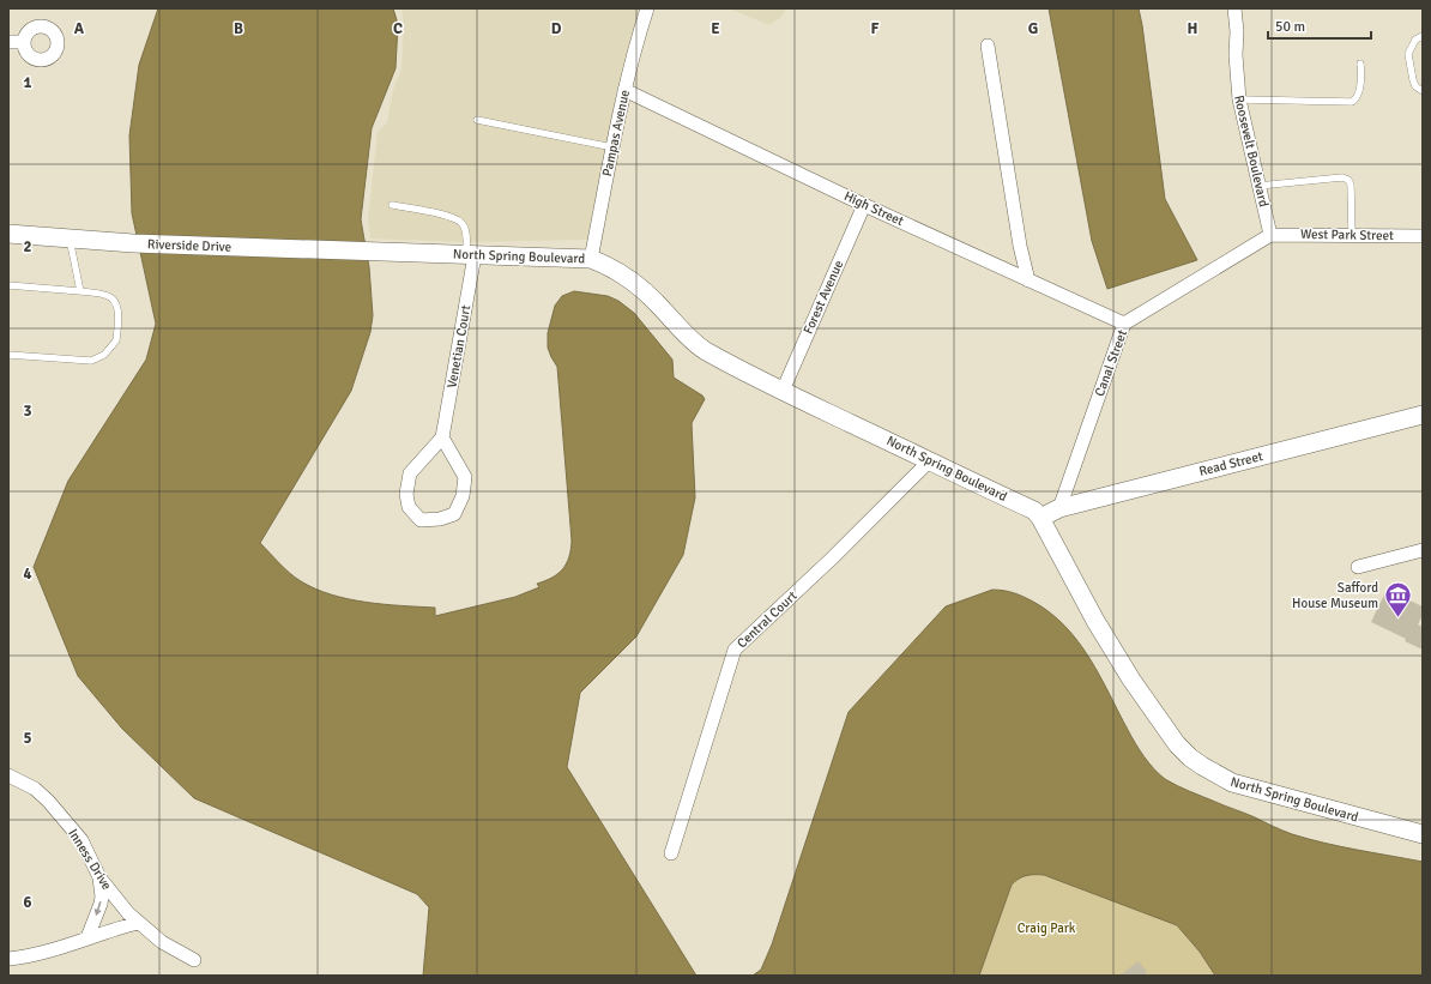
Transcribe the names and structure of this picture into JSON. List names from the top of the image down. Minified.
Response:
{"streets":{"street":["Pampas Avenue","Roosevelt Boulevard","High Street","West Park Street","Riverside Drive","North Spring Boulevard","Forest Avenue","Venetian Court","Canal Street","Read Street","Central Court","Inness Drive"]},"crossings":[["Pampas Avenue","High Street"],["Pampas Avenue","North Spring Boulevard"],["Roosevelt Boulevard","West Park Street"],["Roosevelt Boulevard","Canal Street"],["High Street","Forest Avenue"],["High Street","Canal Street"],["West Park Street","Canal Street"],["Riverside Drive","North Spring Boulevard"],["North Spring Boulevard","Forest Avenue"],["North Spring Boulevard","Venetian Court"],["North Spring Boulevard","Read Street"],["North Spring Boulevard","Central Court"],["Canal Street","Read Street"]],"parks":["Craig Park"],"places":{"museum":["Safford House Museum"]},"scale_bar":"50 m","grid":{"columns":["A","B","C","D","E","F","G","H"],"rows":["1","2","3","4","5","6"]}}
